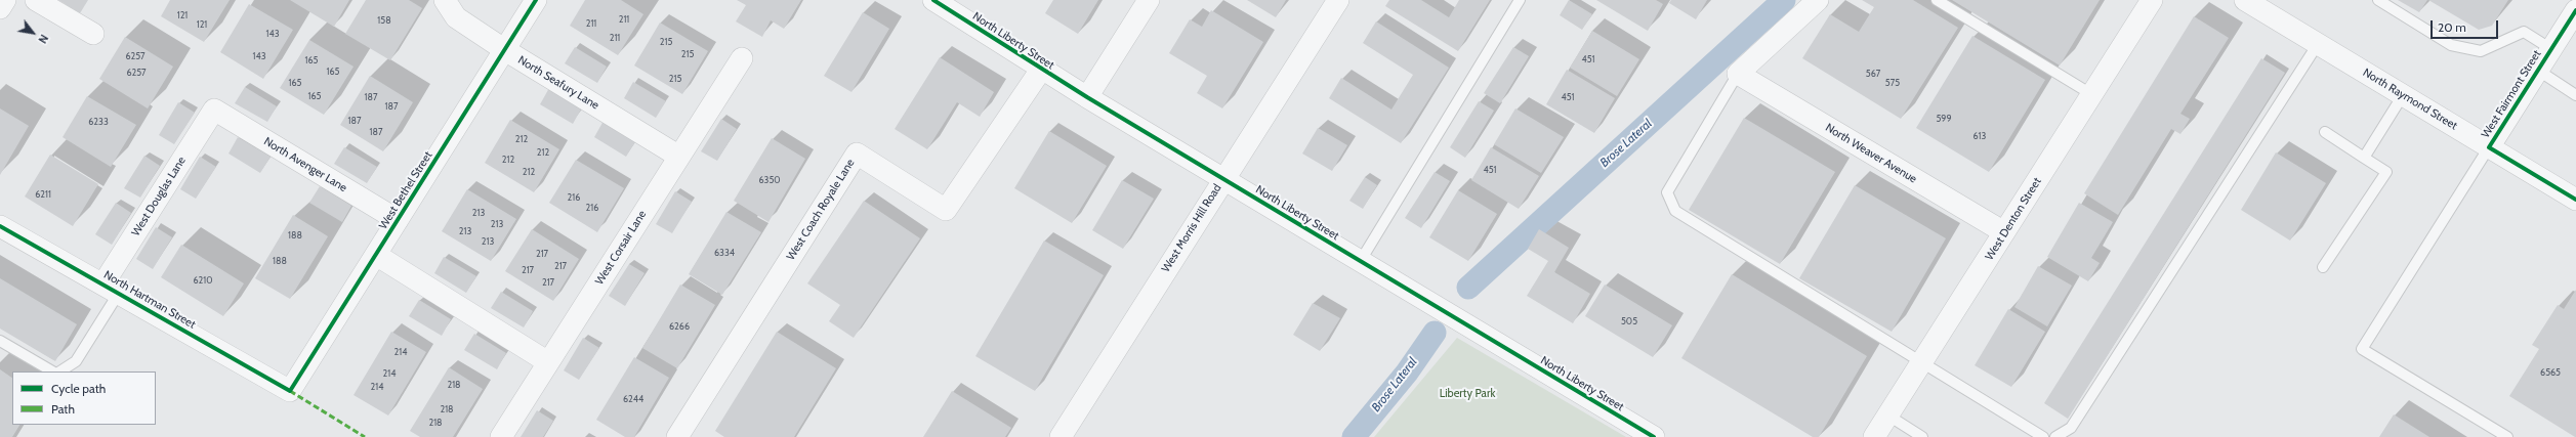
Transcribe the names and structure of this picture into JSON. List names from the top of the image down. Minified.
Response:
{"streets":{"street":["North Liberty Street","North Seafury Lane","West Fairmont Street","North Raymond Street","North Weaver Avenue","North Avenger Lane","West Bethel Street","West Douglas Lane","West Coach Royale Lane","West Denton Street","West Morris Hill Road","West Corsair Lane","North Hartman Street"]},"crossings":[["North Liberty Street","West Coach Royale Lane"],["North Liberty Street","West Morris Hill Road"],["North Seafury Lane","West Bethel Street"],["North Seafury Lane","West Corsair Lane"],["West Fairmont Street","North Raymond Street"],["North Weaver Avenue","West Denton Street"],["North Avenger Lane","West Bethel Street"],["North Avenger Lane","West Douglas Lane"],["West Bethel Street","North Hartman Street"],["West Douglas Lane","North Hartman Street"]],"water":["Brose Lateral"],"parks":["Liberty Park"],"house_numbers":["121","211","158","211","121","143","211","215","215","6257","143","451","165","165","6257","567","215","165","575","165","187","451","187","599","187","6233","187","613","212","212","212","451","212","6350","6211","216","216","213","213","213","188","213","6334","217","188","217","217","6210","217","505","6266","214","6565","214","218","214","6244","218","218"],"legend":["Cycle path","Path"],"scale_bar":"20 m","north":"bottom right"}
